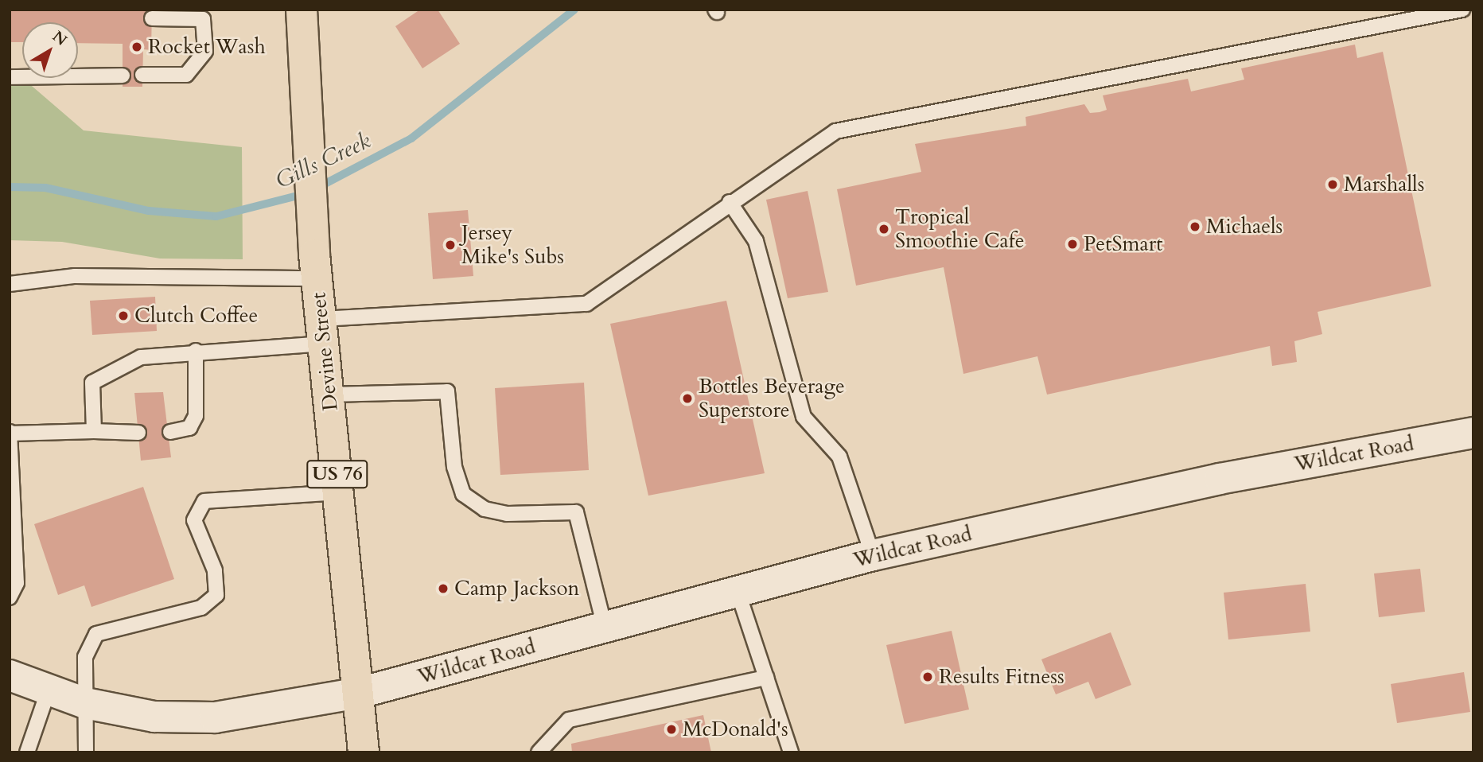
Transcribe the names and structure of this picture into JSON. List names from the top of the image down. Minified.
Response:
{"streets":{"main road":["Devine Street","Wildcat Road","US 76"]},"crossings":[["Devine Street","Wildcat Road"],["Devine Street","US 76"],["Wildcat Road","US 76"]],"water":["Gills Creek"],"places":["Rocket Wash","Marshalls","Michaels","Tropical Smoothie Cafe","PetSmart","Jersey Mike's Subs","Clutch Coffee","Bottles Beverage Superstore","Camp Jackson","Results Fitness","McDonald's"],"north":"top right"}
